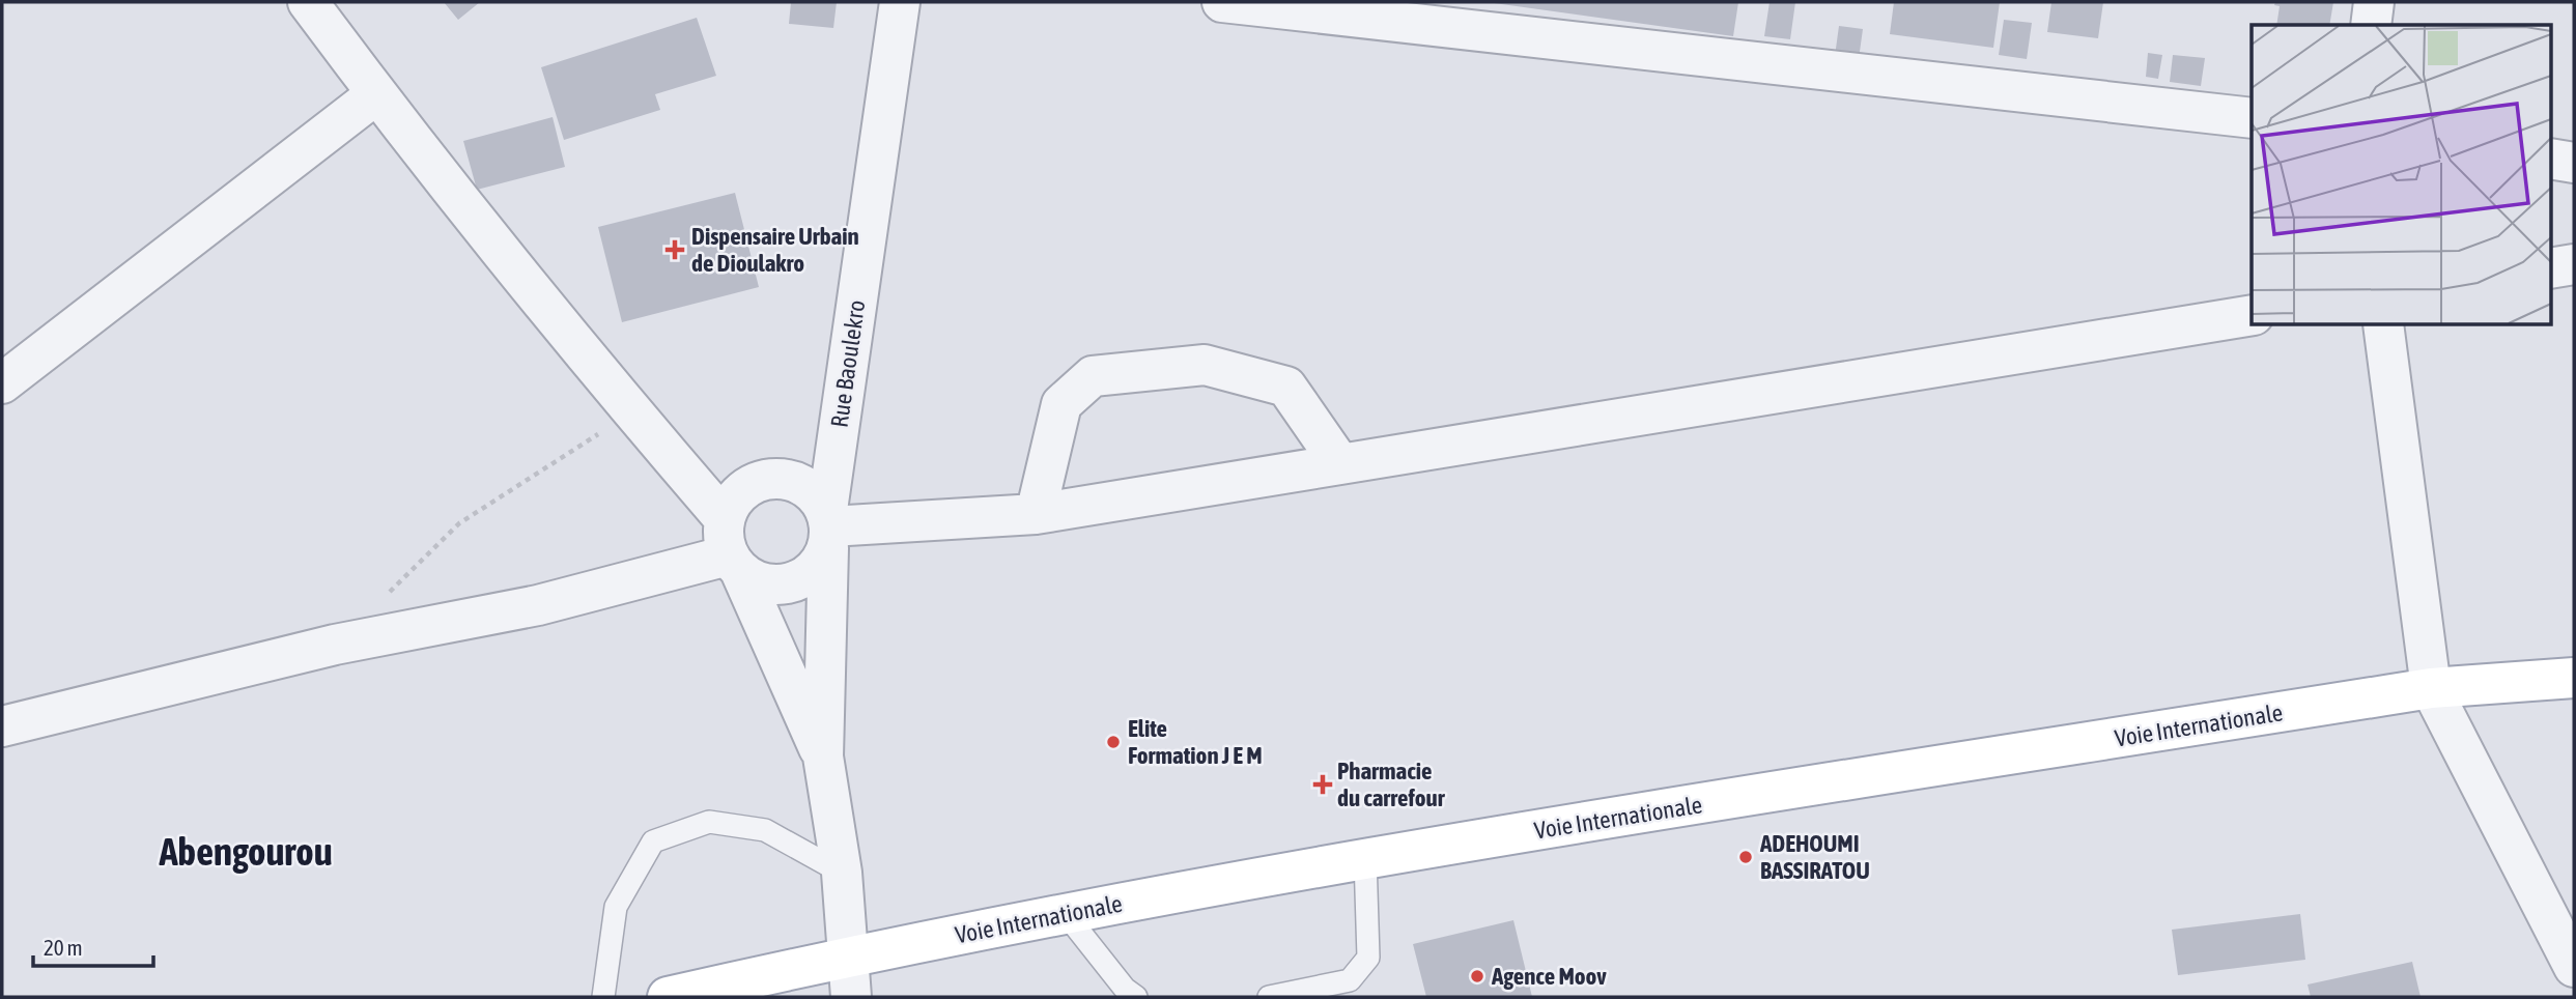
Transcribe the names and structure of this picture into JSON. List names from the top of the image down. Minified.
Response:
{"streets":{"main road":["Voie Internationale"],"street":["Rue Baoulekro"]},"crossings":[["Rue Baoulekro","Voie Internationale"]],"districts":["Abengourou"],"places":{"health":["Dispensaire Urbain de Dioulakro","Pharmacie du carrefour"],"other":["Elite Formation J E M","ADEHOUMI BASSIRATOU","Agence Moov"]},"scale_bar":"20 m"}
